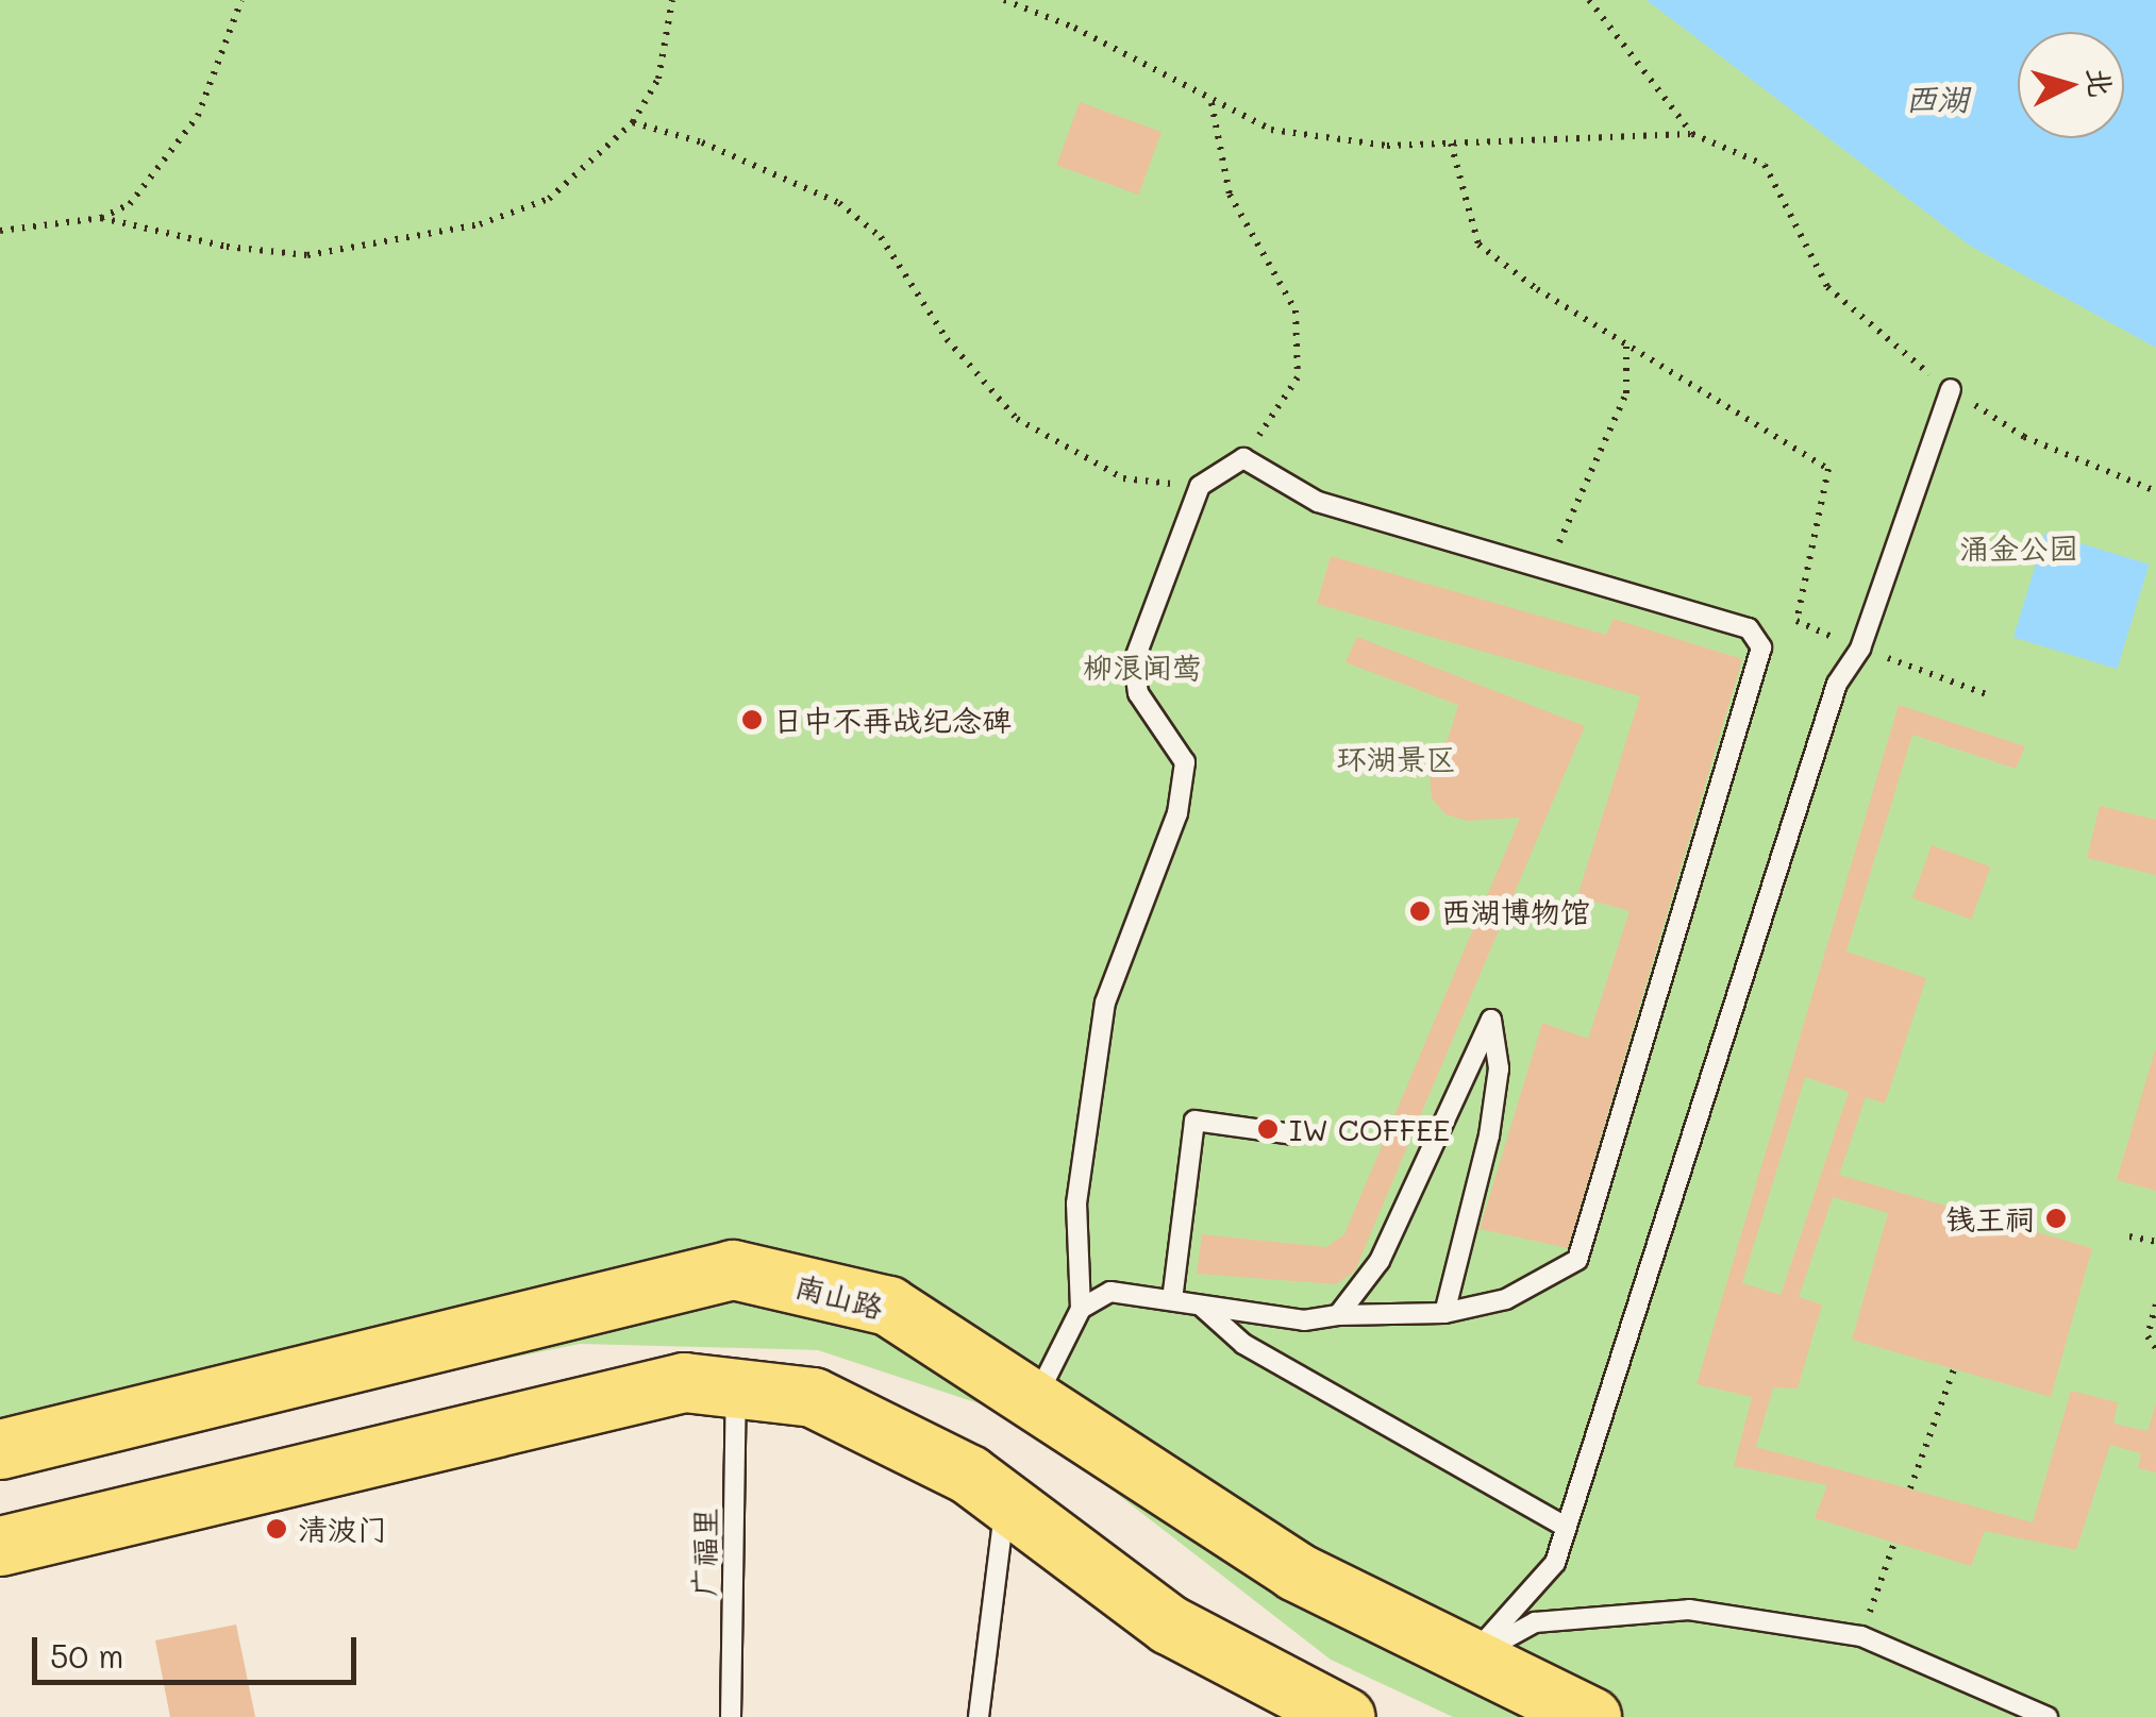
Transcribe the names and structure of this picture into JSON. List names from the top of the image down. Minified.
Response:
{"streets":{"main road":["南山路"],"lane":["广福里"]},"water":["西湖"],"parks":["涌金公园","柳浪闻莺","环湖景区"],"places":["日中不再战纪念碑","西湖博物馆","IW COFFEE","钱王祠","清波门"],"scale_bar":"50 m","north":"right"}
